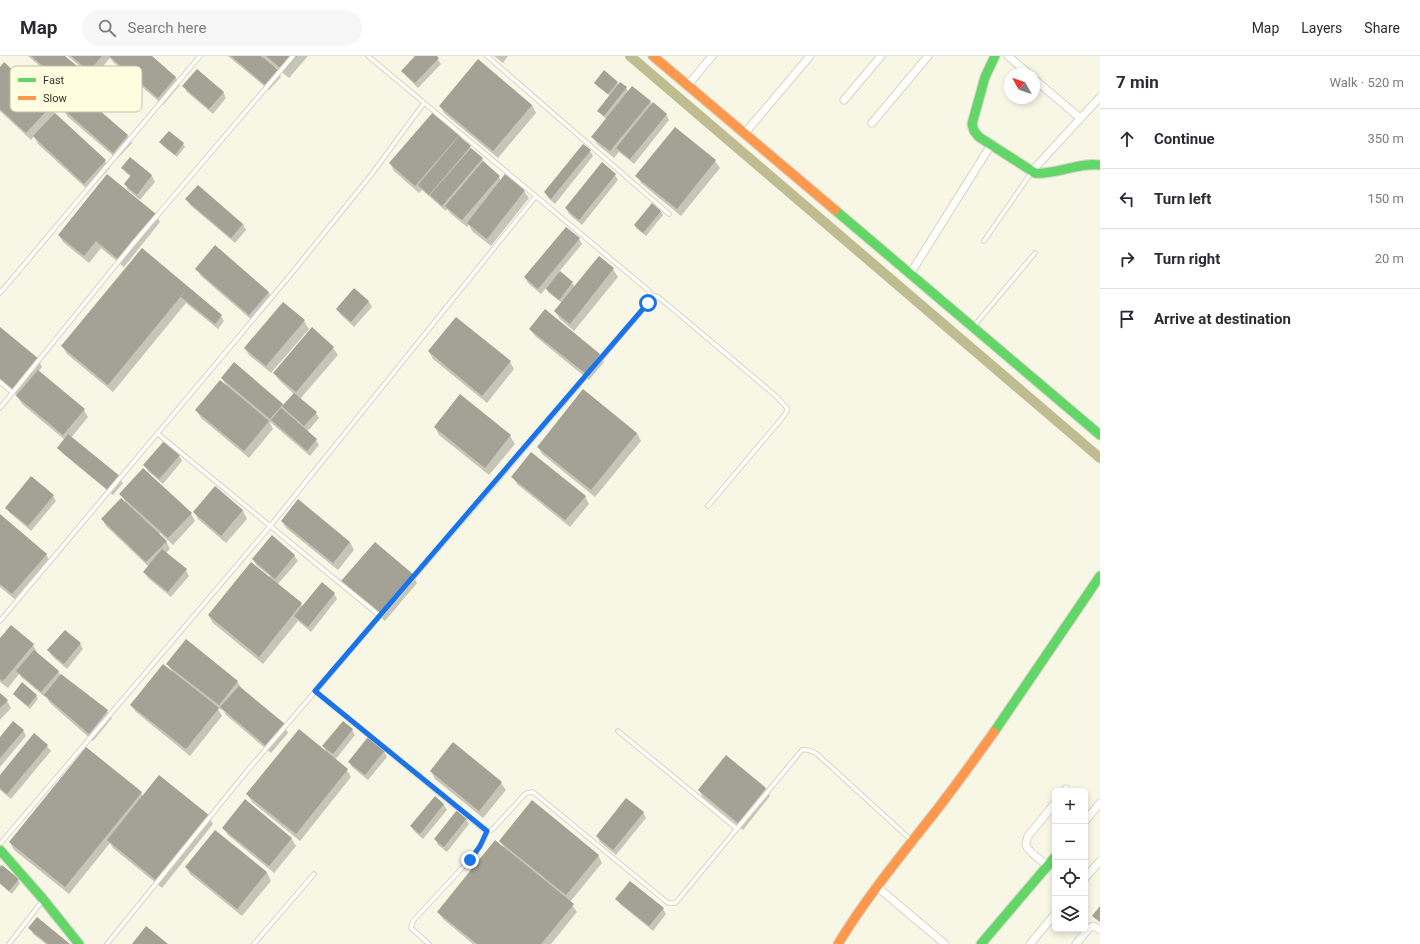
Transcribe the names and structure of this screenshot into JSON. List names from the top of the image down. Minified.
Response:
{"legend":["Fast","Slow"],"north":"top left","page":{"header":"Map","search":"Search here","nav":["Map","Layers","Share"],"heading":["7 min","Walk · 520 m"],"list":[["Continue","350 m"],["Turn left","150 m"],["Turn right","20 m"],"Arrive at destination"],"map_buttons":["+","−"]}}
